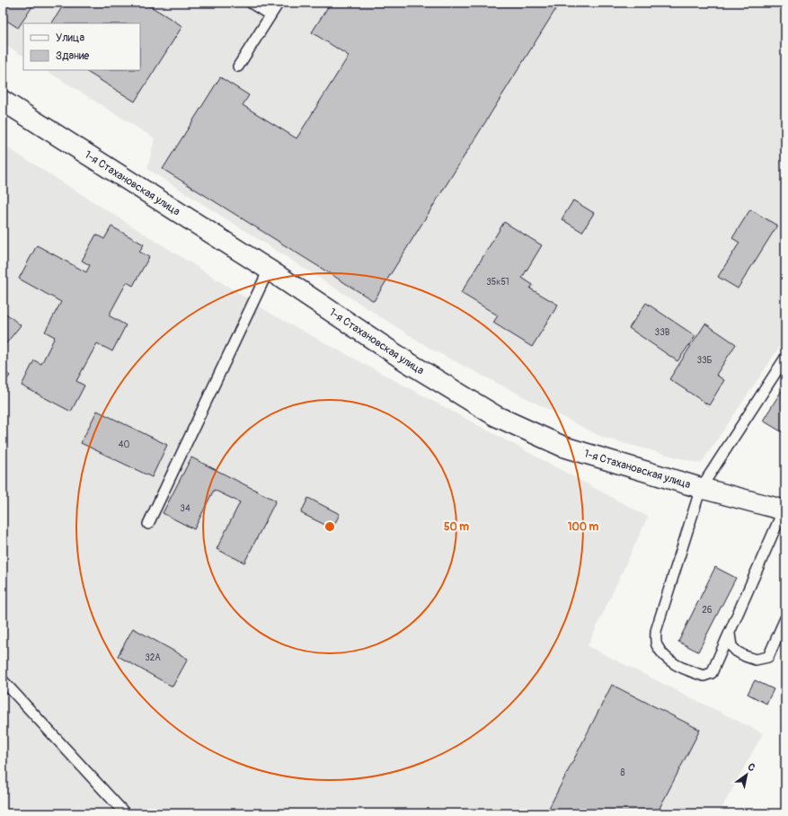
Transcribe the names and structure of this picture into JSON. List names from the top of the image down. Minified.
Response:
{"streets":{"main road":["1-я Стахановская улица"]},"house_numbers":["35к51","33В","33Б","40","34","26","32А","8"],"legend":["Улица","Здание"],"north":"top right","rings":["50 m","100 m"]}
